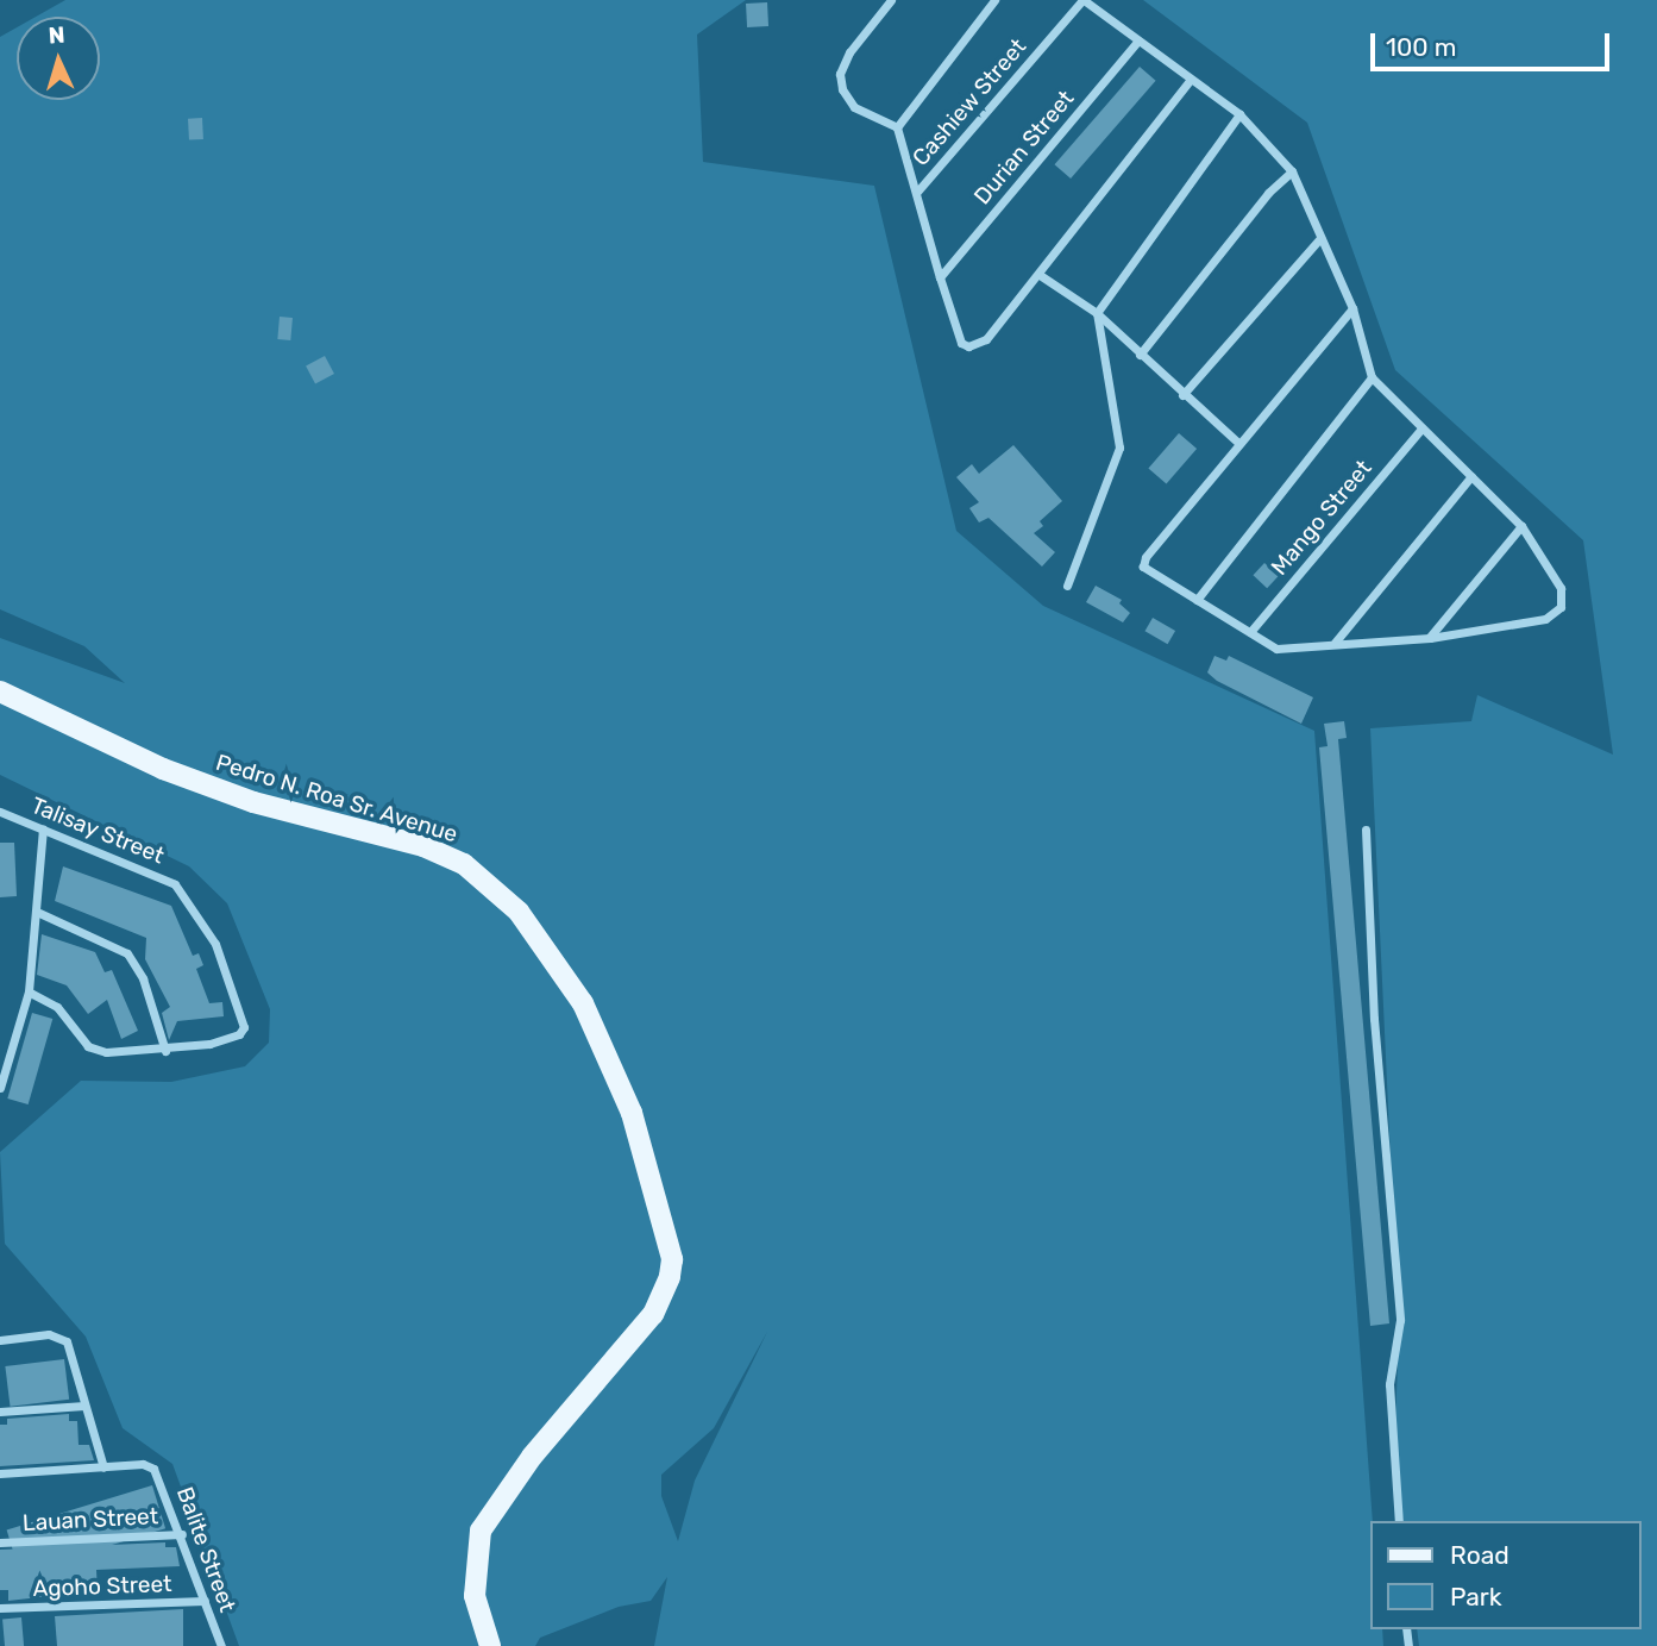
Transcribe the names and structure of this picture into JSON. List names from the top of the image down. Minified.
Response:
{"streets":{"main road":["Pedro N. Roa Sr. Avenue"],"street":["Cashiew Street","Durian Street","Mango Street","Talisay Street","Lauan Street","Balite Street","Agoho Street"]},"crossings":[["Lauan Street","Balite Street"],["Balite Street","Agoho Street"]],"legend":["Road","Park"],"scale_bar":"100 m","north":"top"}
